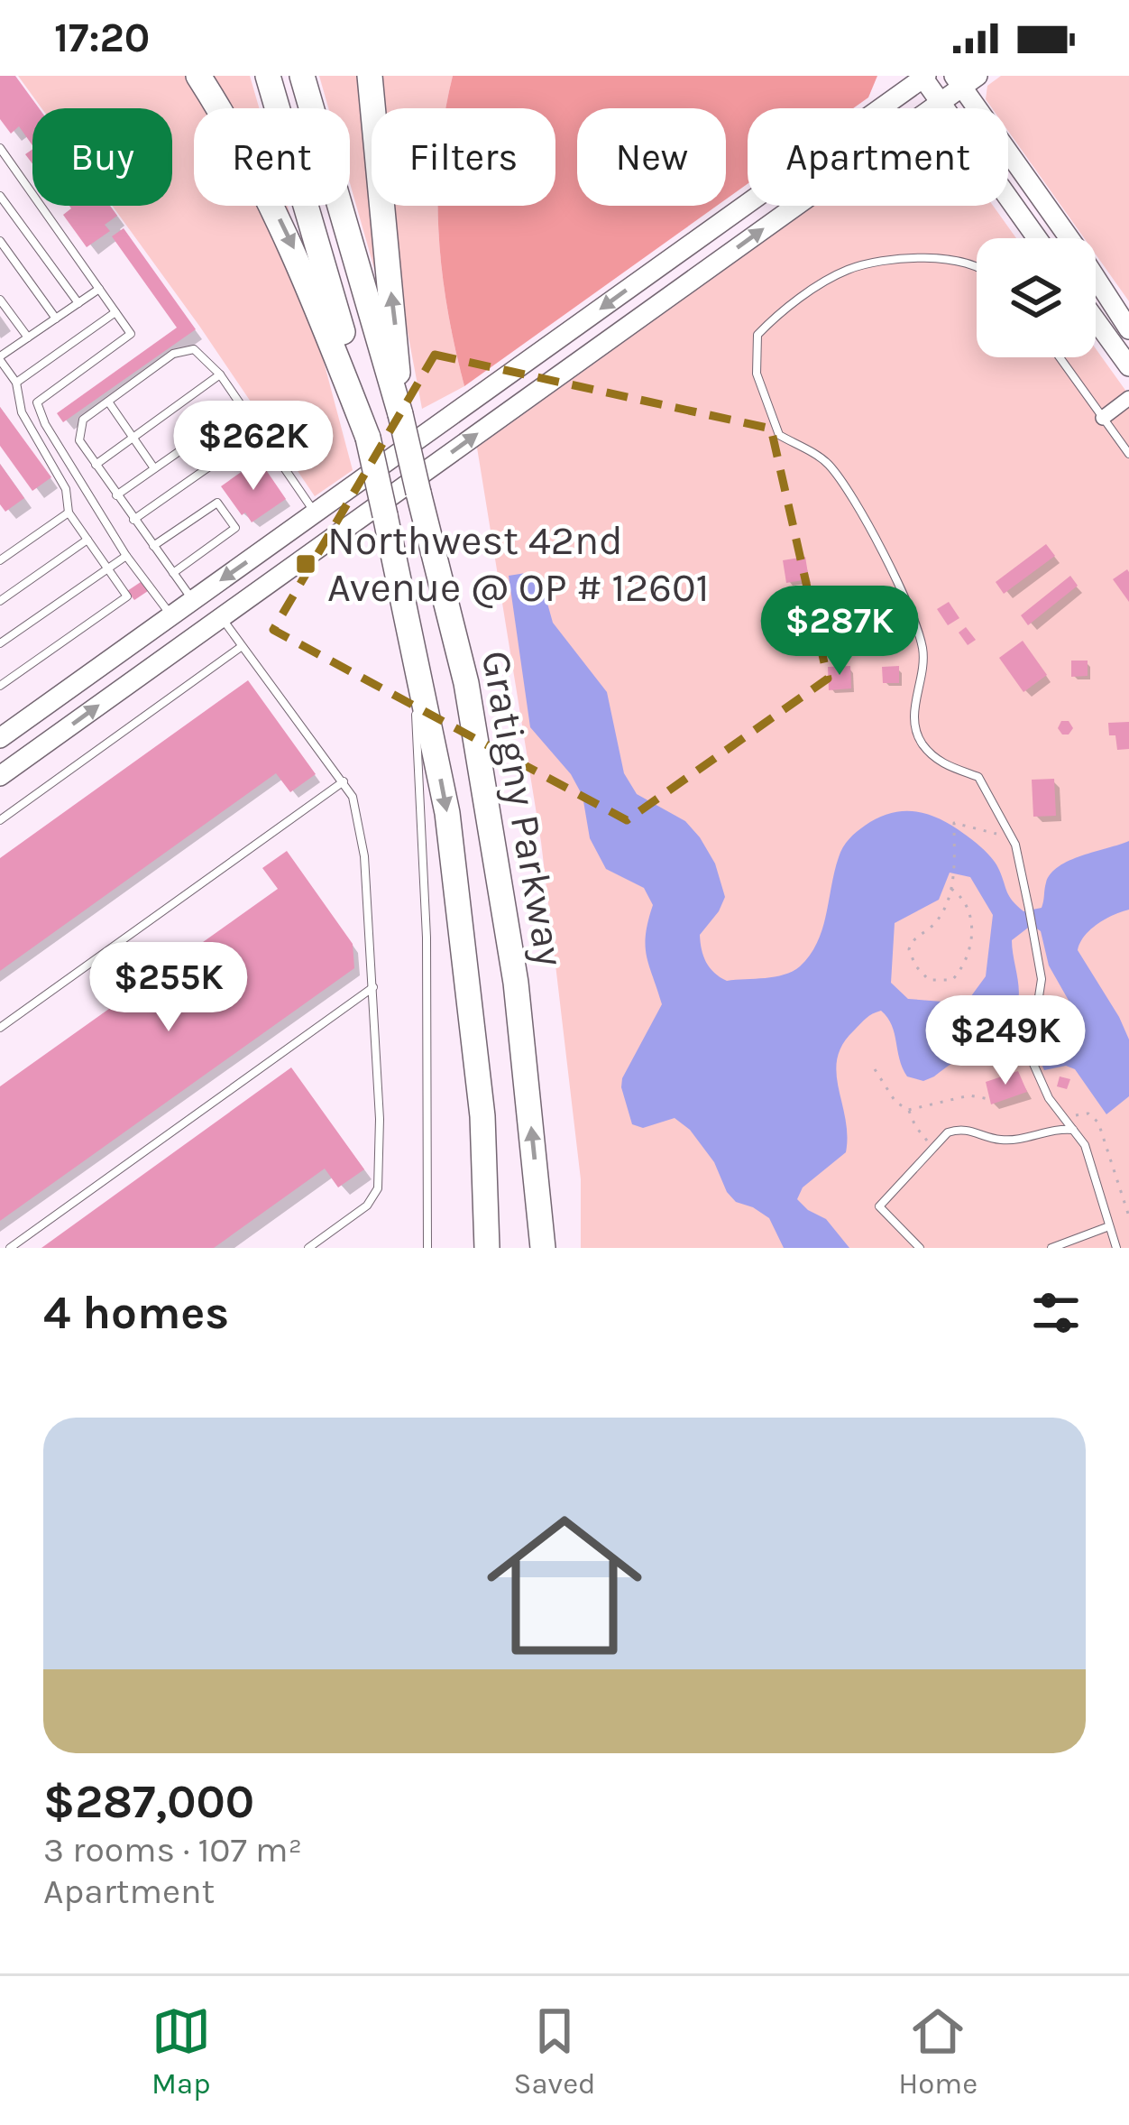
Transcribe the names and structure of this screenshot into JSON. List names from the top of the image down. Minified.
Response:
{"streets":{"highway":["Gratigny Parkway"]},"places":{"transit":["Northwest 42nd Avenue @ OP # 12601"]},"page":{"status":"17:20","chip":["Buy","Rent","Filters","New","Apartment"],"price":["$262K","$287K","$255K","$249K"],"heading":"4 homes","list":[{"name":"$287,000","note":"3 rooms · 107 m² · Apartment"}],"tabs":["Map","Saved","Home"]}}
